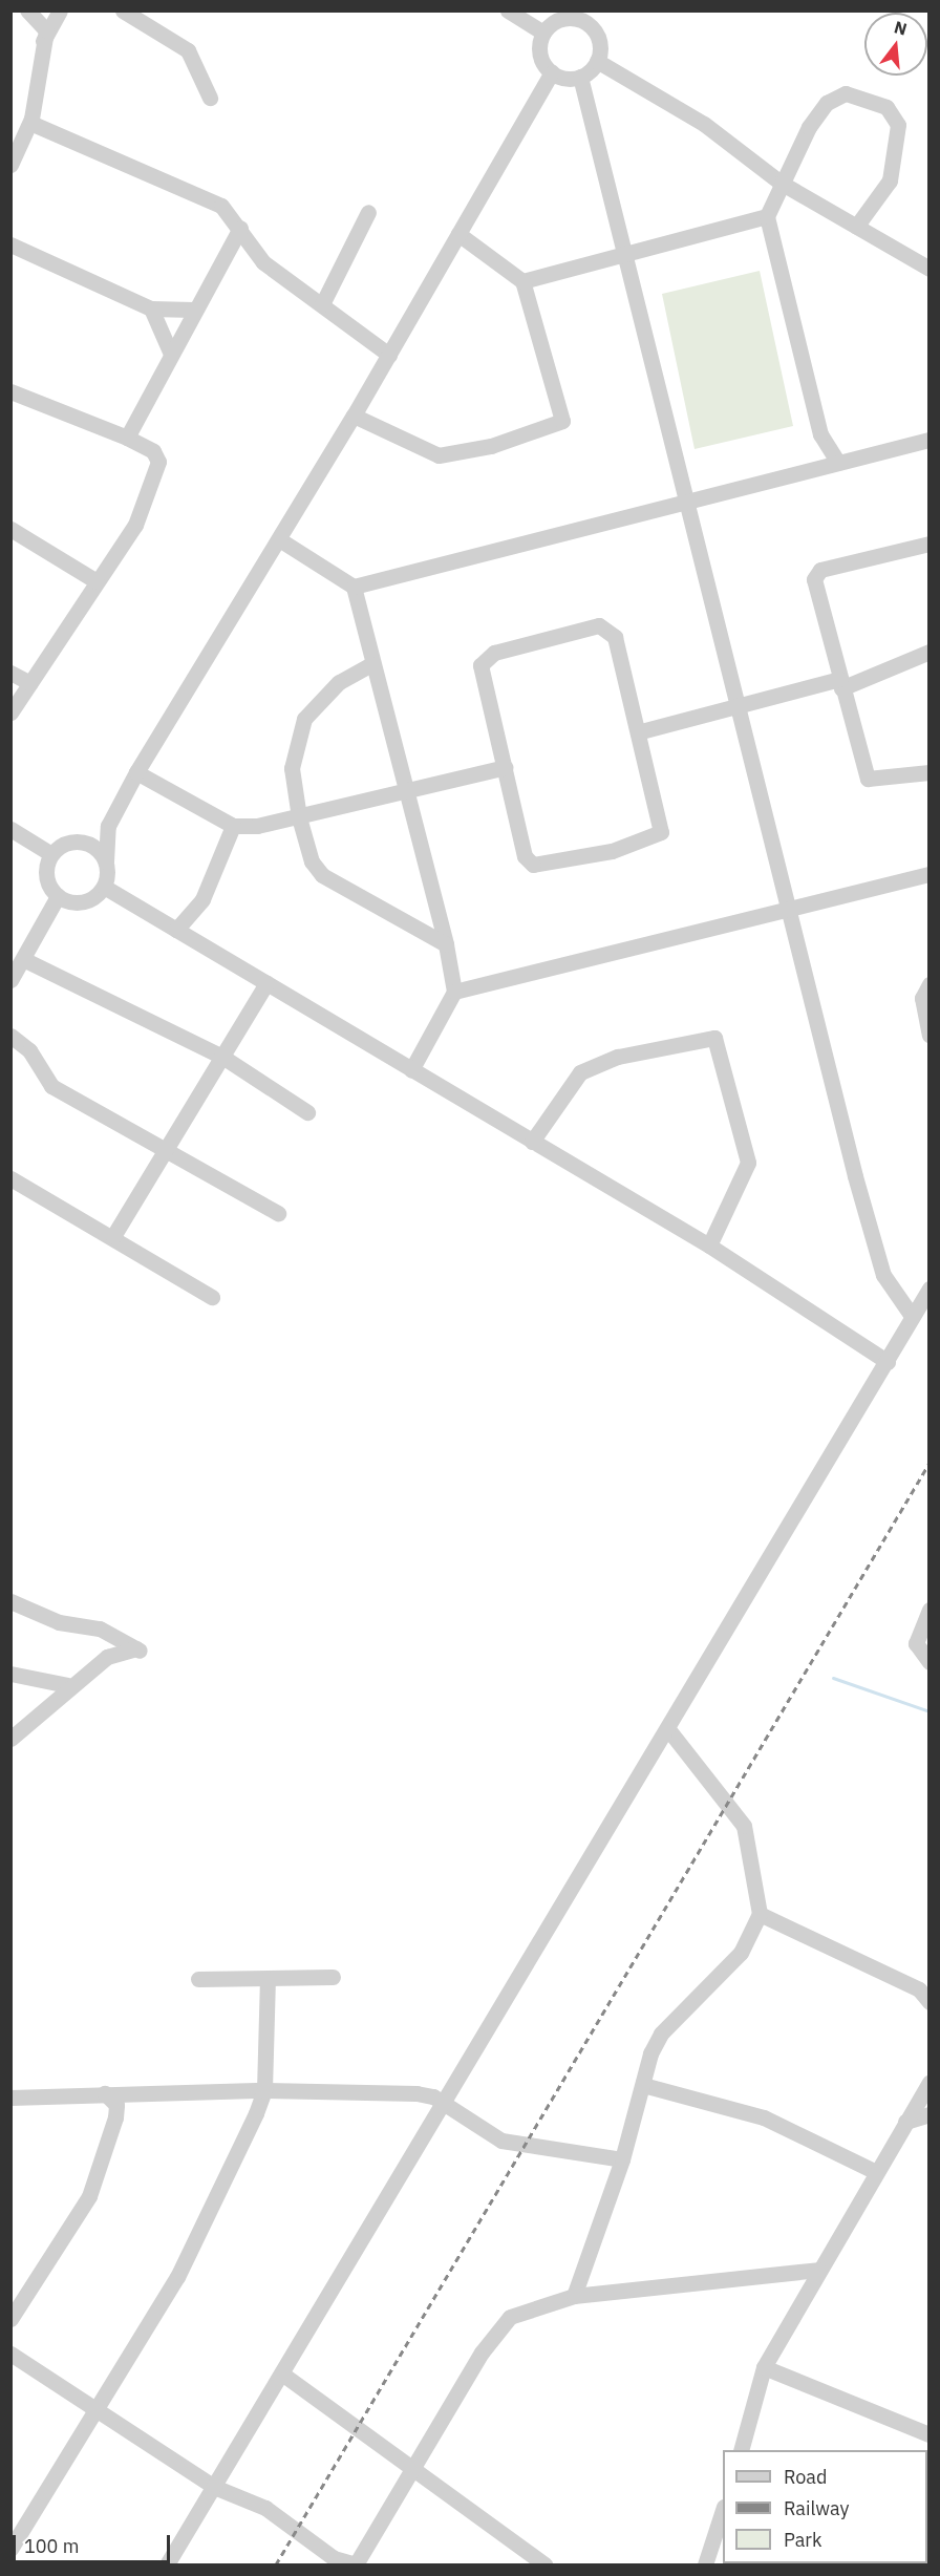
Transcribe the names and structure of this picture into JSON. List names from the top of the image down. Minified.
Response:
{"legend":["Road","Railway","Park"],"scale_bar":"100 m","north":"top"}
